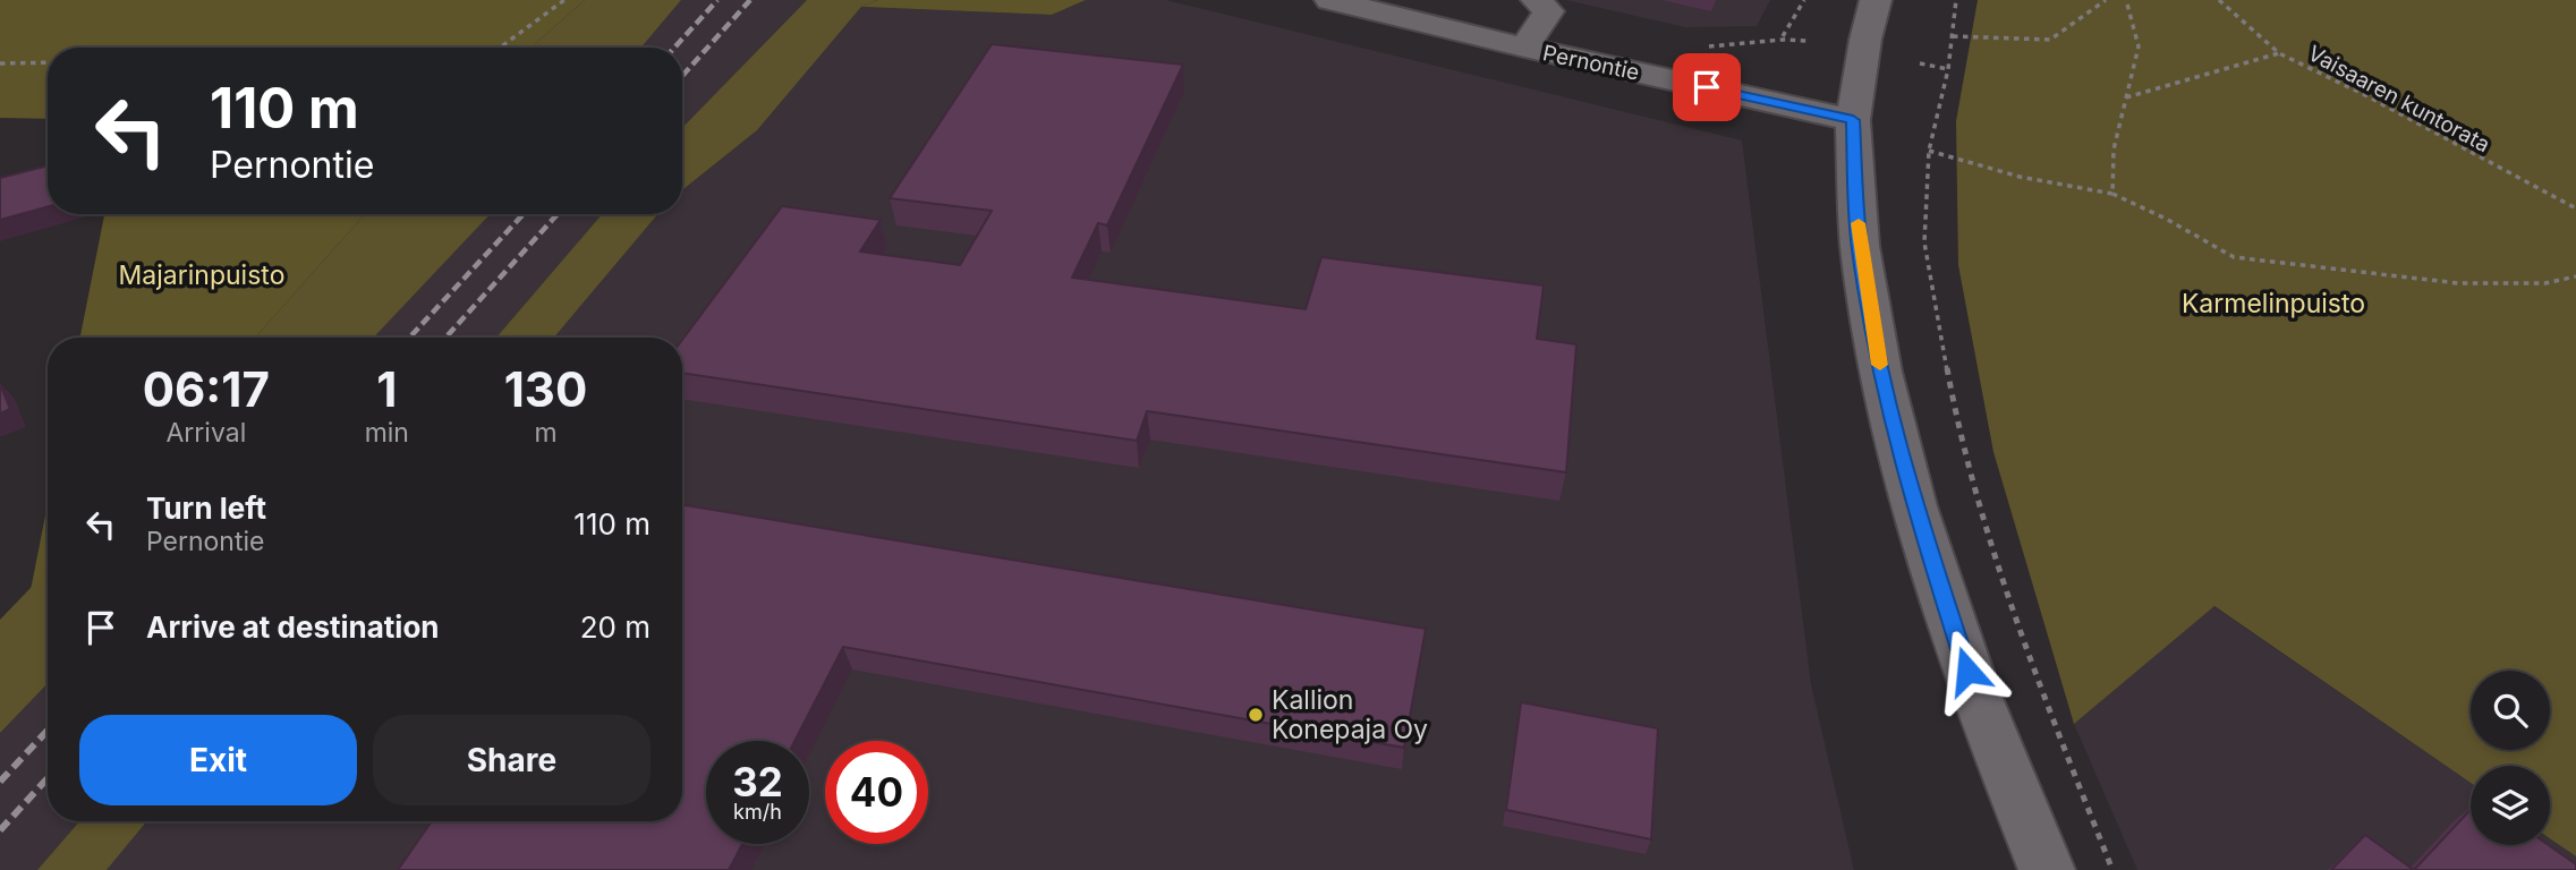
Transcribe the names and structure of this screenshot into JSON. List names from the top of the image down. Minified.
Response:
{"streets":{"street":["Pernontie"],"path":["Vaisaaren kuntorata"]},"parks":["Majarinpuisto","Karmelinpuisto"],"places":["Kallion Konepaja Oy"],"page":{"turn":["110 m","Pernontie"],"eta":["06:17","Arrival","1","min","130","m"],"list":[{"name":"Turn left","note":"Pernontie","value":"110 m"},{"name":"Arrive at destination","value":"20 m"}],"buttons":["Exit","Share"],"speed":"32 km/h","limit":"40"}}
